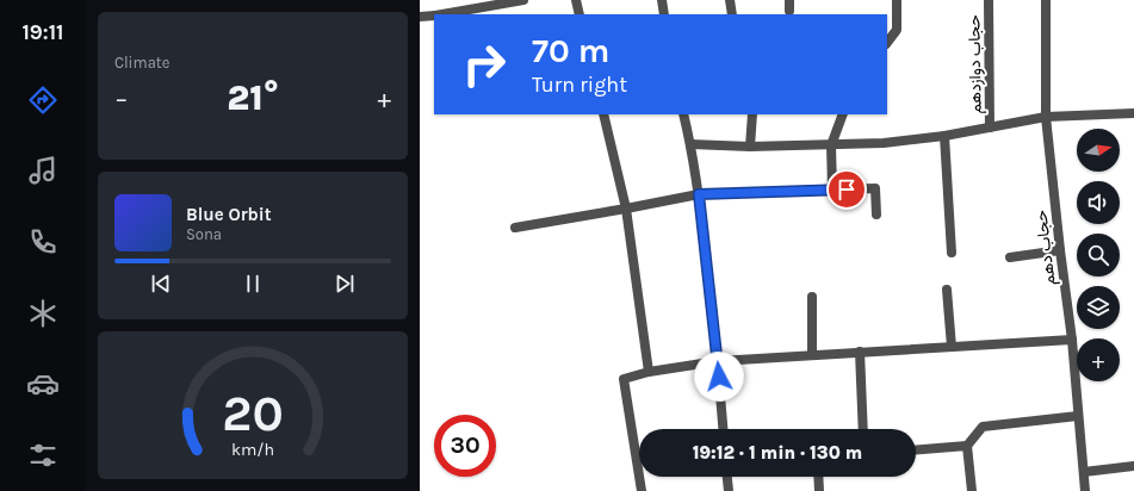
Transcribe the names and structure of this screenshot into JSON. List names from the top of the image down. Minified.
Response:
{"streets":{"street":["حجاب دوازدهم","حجاب دهم"]},"north":"right","page":{"tabs":"19:11","tile":"Climate","turn":["70 m","Turn right"],"heat":["−","21°","+"],"map_buttons":"+","song":["Blue Orbit","Sona"],"limit":"30","trip":"19:12 · 1 min · 130 m","gauge":["20","km/h"]}}
